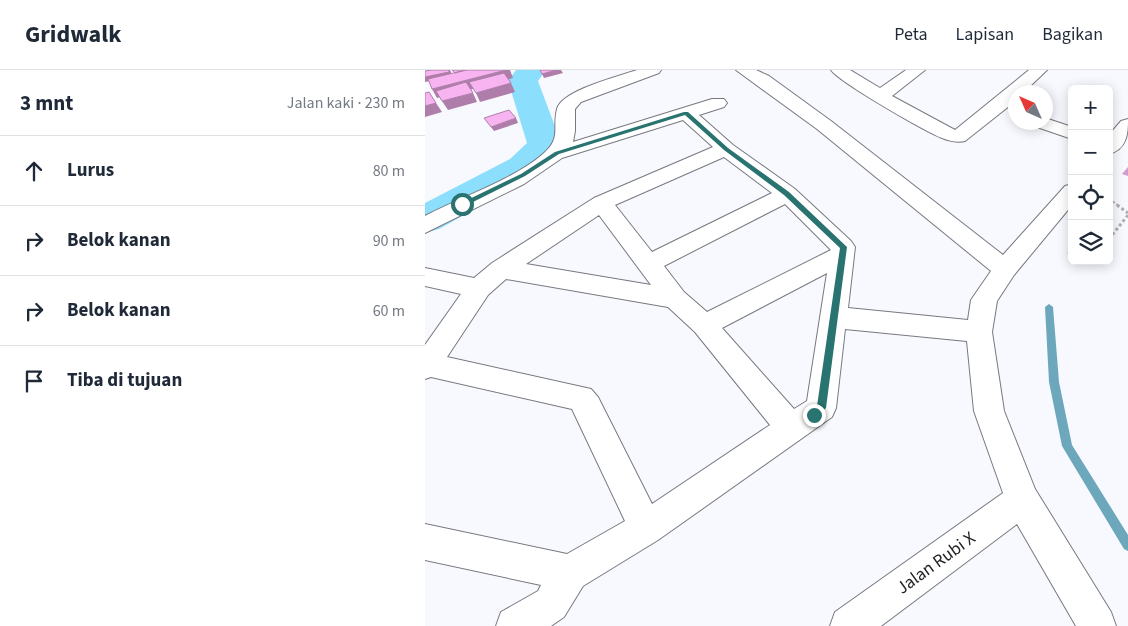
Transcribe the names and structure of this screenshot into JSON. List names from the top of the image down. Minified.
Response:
{"streets":{"street":["Jalan Rubi X"]},"north":"top left","page":{"header":"Gridwalk","nav":["Peta","Lapisan","Bagikan"],"heading":["3 mnt","Jalan kaki · 230 m"],"map_buttons":["+","−"],"list":[["Lurus","80 m"],["Belok kanan","90 m"],["Belok kanan","60 m"],"Tiba di tujuan"]}}
